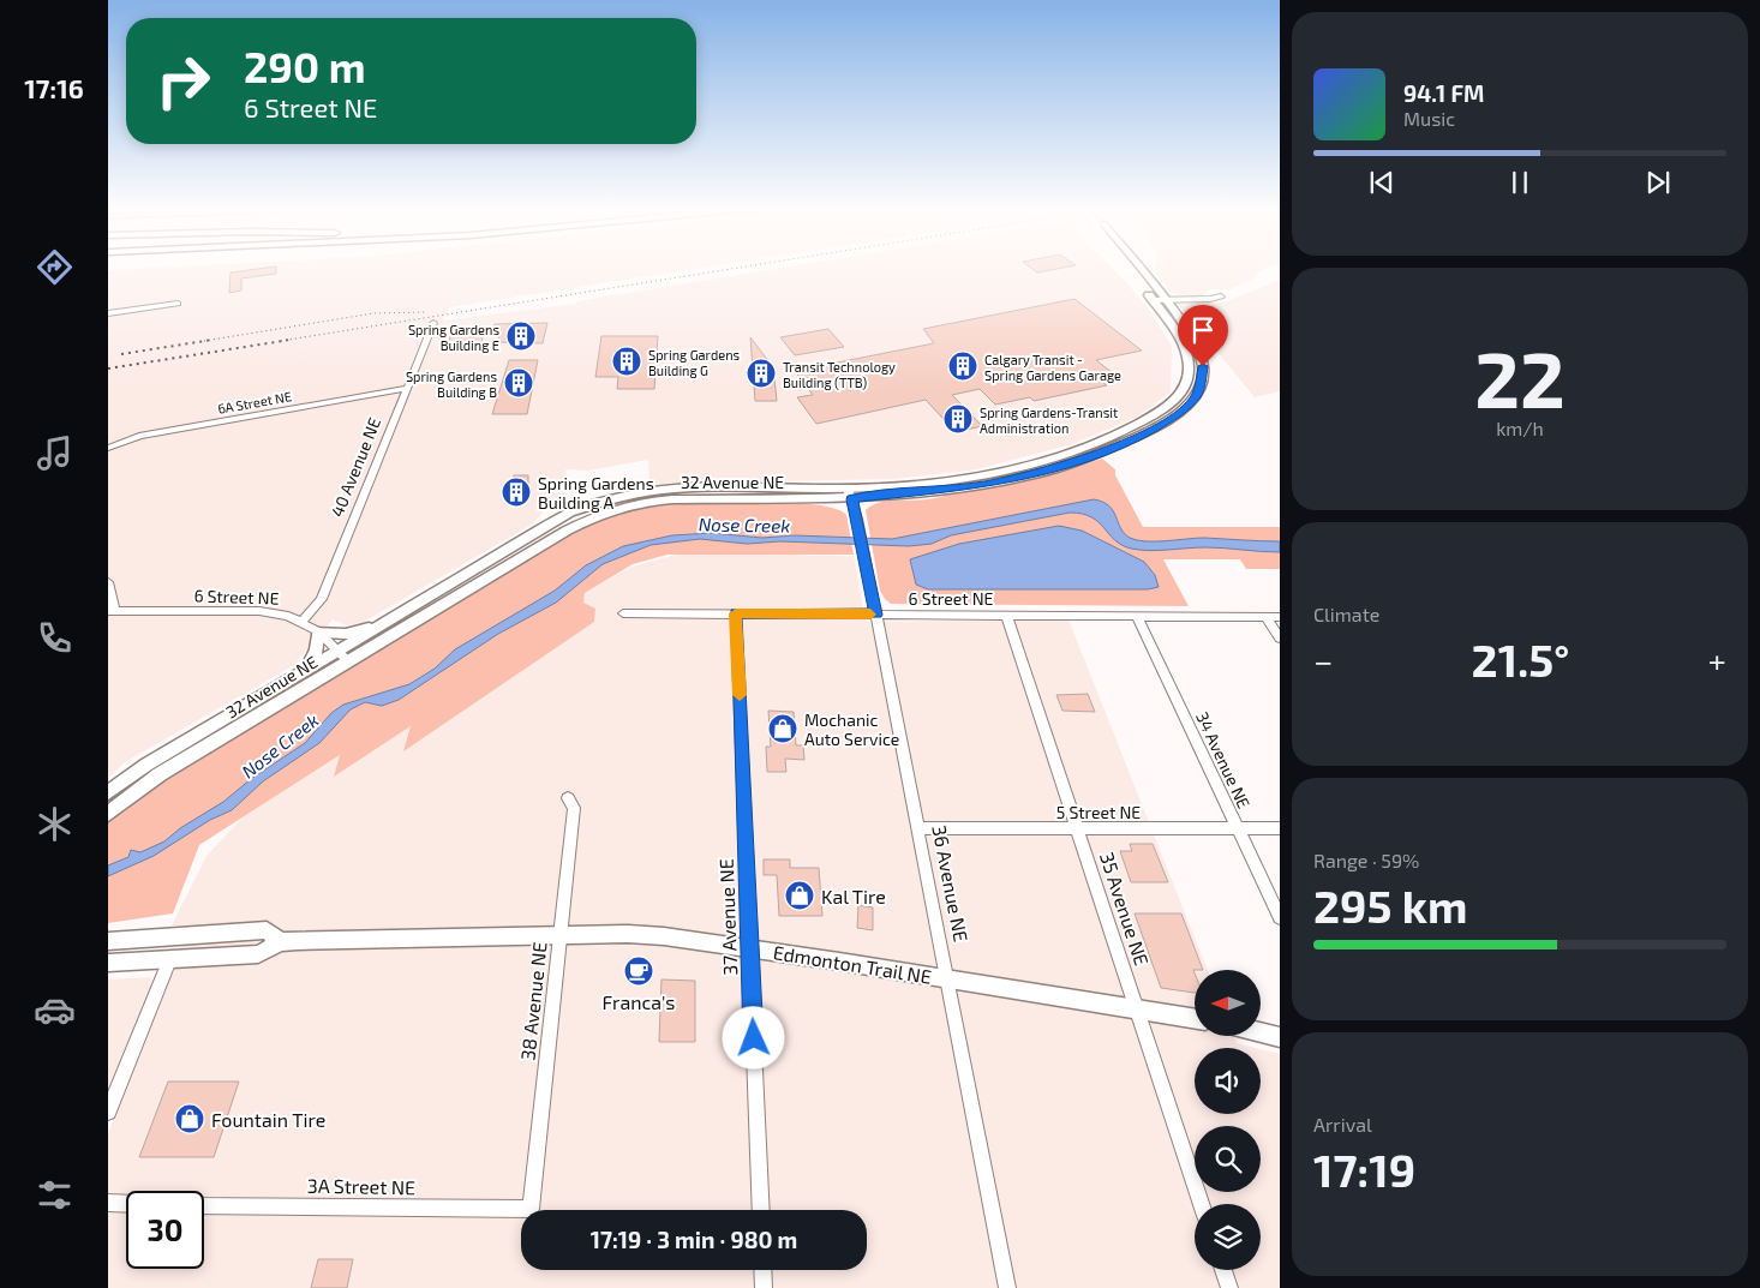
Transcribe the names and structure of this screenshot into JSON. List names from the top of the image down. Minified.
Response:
{"streets":{"main road":["32 Avenue NE","Edmonton Trail NE"],"street":["6A Street NE","40 Avenue NE","6 Street NE","34 Avenue NE","5 Street NE","36 Avenue NE","35 Avenue NE","37 Avenue NE","38 Avenue NE","3A Street NE"]},"crossings":[["6A Street NE","40 Avenue NE"],["40 Avenue NE","6 Street NE"],["32 Avenue NE","6 Street NE"],["32 Avenue NE","36 Avenue NE"],["6 Street NE","34 Avenue NE"],["6 Street NE","36 Avenue NE"],["6 Street NE","35 Avenue NE"],["6 Street NE","37 Avenue NE"],["34 Avenue NE","5 Street NE"],["5 Street NE","36 Avenue NE"],["5 Street NE","35 Avenue NE"],["36 Avenue NE","Edmonton Trail NE"],["35 Avenue NE","Edmonton Trail NE"],["37 Avenue NE","Edmonton Trail NE"],["Edmonton Trail NE","38 Avenue NE"],["38 Avenue NE","3A Street NE"]],"water":["Nose Creek"],"places":{"building":["Spring Gardens Building E","Spring Gardens Building G","Calgary Transit - Spring Gardens Garage","Transit Technology Building (TTB)","Spring Gardens Building B","Spring Gardens-Transit Administration","Spring Gardens Building A"],"shop":["Mochanic Auto Service","Kal Tire","Fountain Tire"],"cafe":["Franca's"]},"north":"left","page":{"tabs":"17:16","turn":["290 m","6 Street NE"],"song":["94.1 FM","Music"],"tile":[["22","km/h"],"Climate",["Range · 59%","295 km"],["Arrival","17:19"]],"heat":["−","21.5°","+"],"limit":"30","trip":"17:19 · 3 min · 980 m"}}
